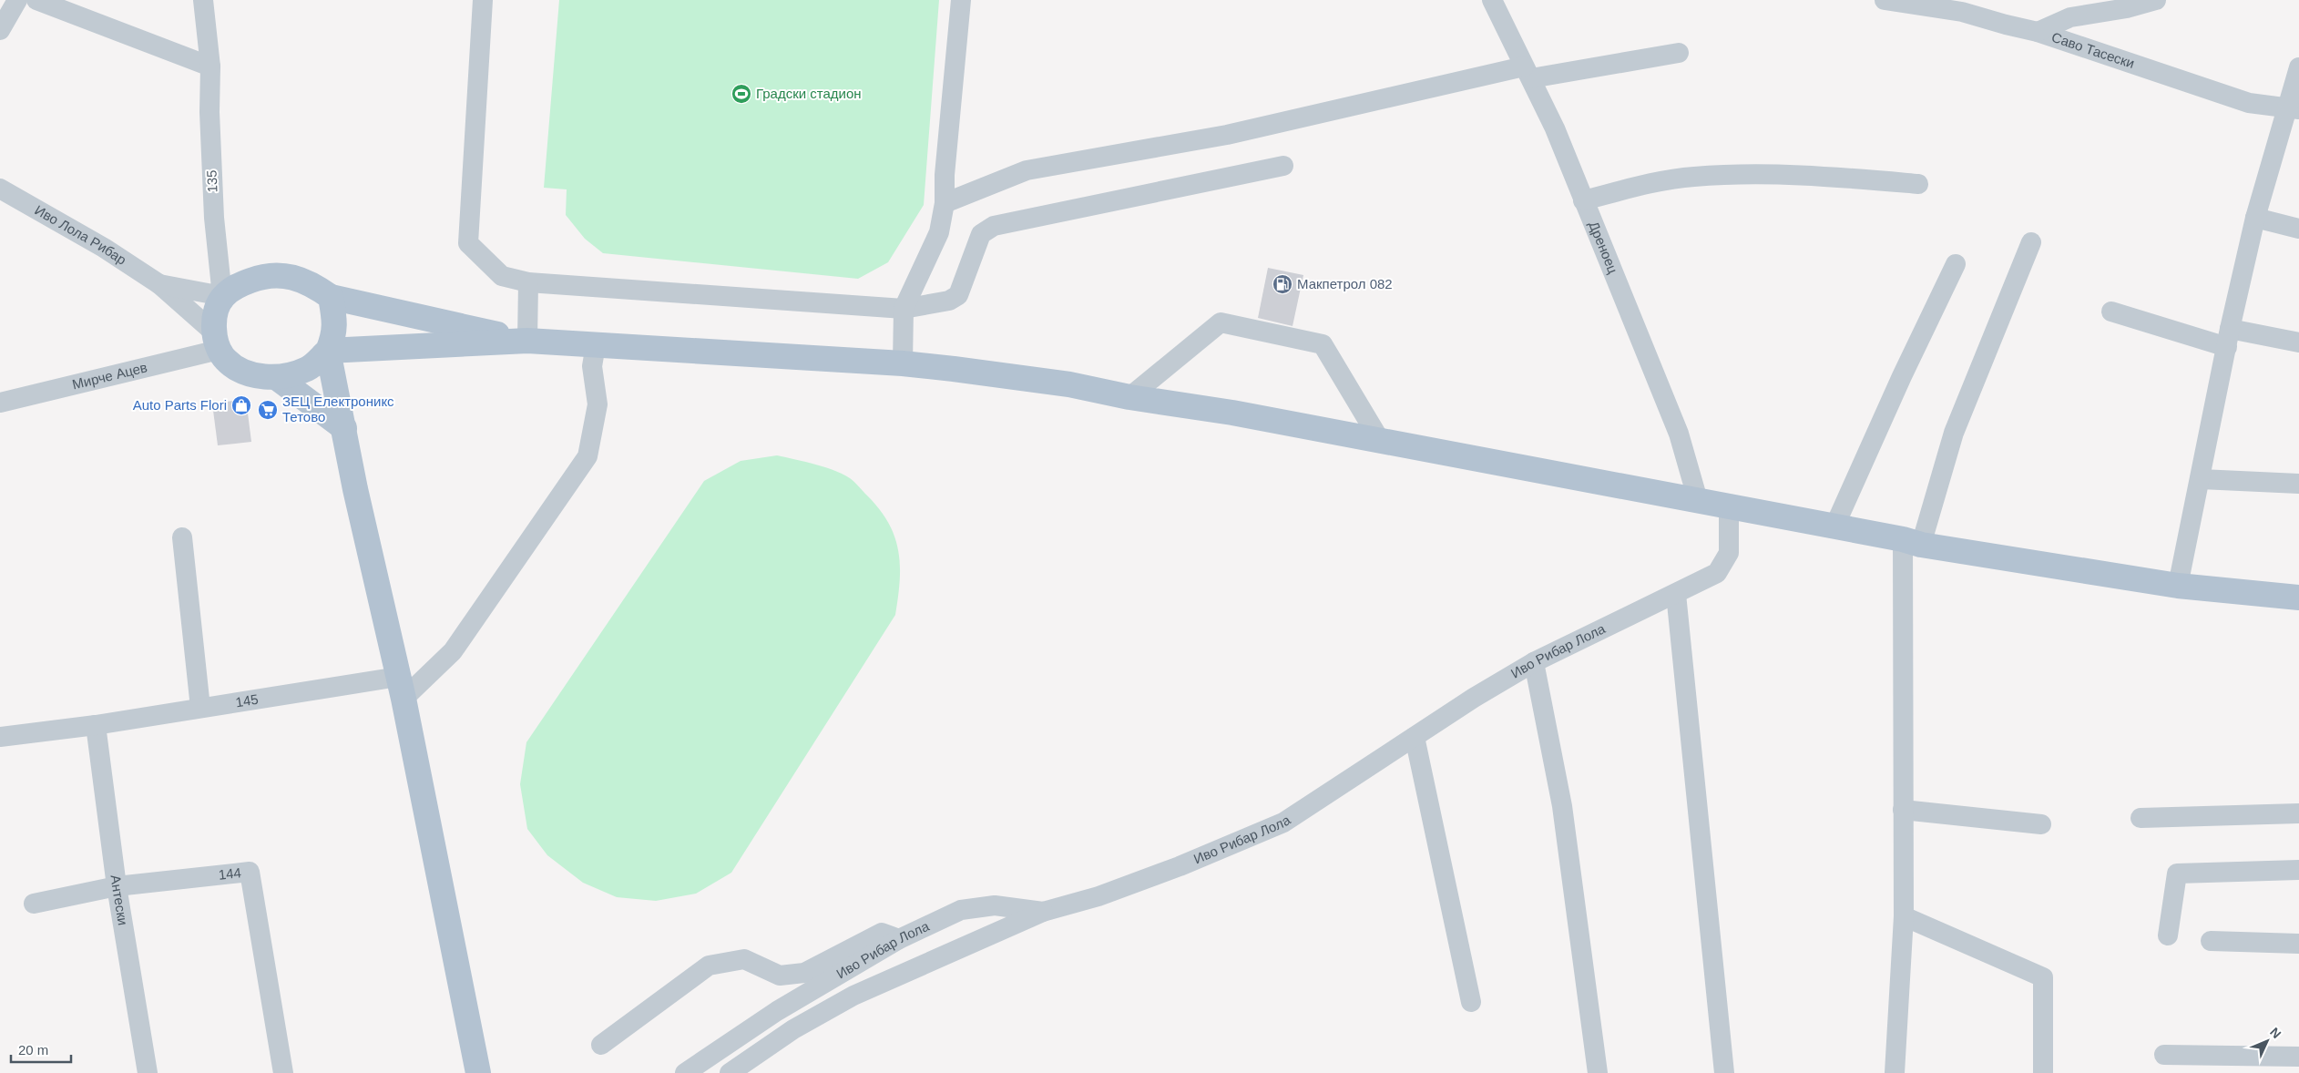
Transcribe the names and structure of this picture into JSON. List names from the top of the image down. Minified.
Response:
{"streets":{"street":["Саво Тасески","135","Иво Лола Рибар","Дреноец","Мирче Ацев","Иво Рибар Лола","145","144","Антески"]},"crossings":[["135","Мирче Ацев"],["145","Антески"],["144","Антески"]],"places":{"sports":["Градски стадион"],"fuel station":["Макпетрол 082"],"shop":["Auto Parts Flori"],"supermarket":["ЗЕЦ Електроникс Тетово"]},"scale_bar":"20 m","north":"top right"}
